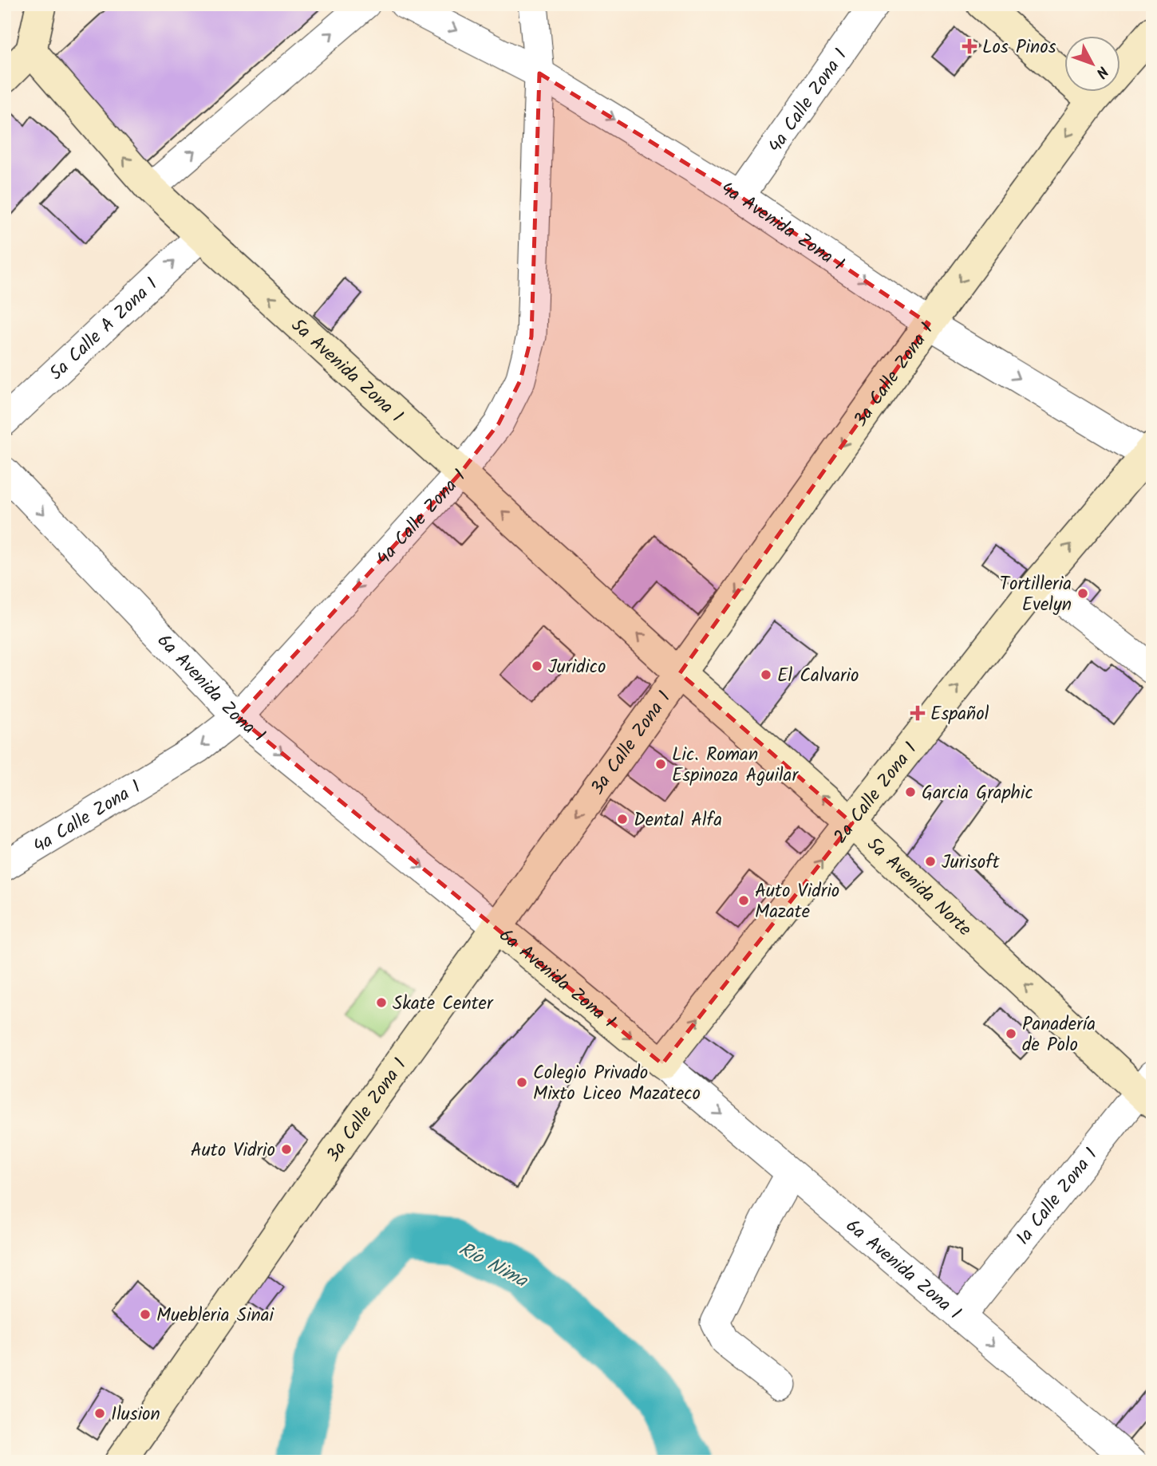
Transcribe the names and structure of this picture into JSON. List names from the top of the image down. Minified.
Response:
{"streets":{"main road":["5a Avenida Zona 1","3a Calle Zona 1","6a Avenida Zona 1","2a Calle Zona 1","5a Avenida Norte"],"street":["4a Calle Zona 1","4a Avenida Zona 1","5a Calle A Zona 1","1a Calle Zona 1"]},"crossings":[["4a Calle Zona 1","4a Avenida Zona 1"],["4a Calle Zona 1","5a Avenida Zona 1"],["4a Calle Zona 1","6a Avenida Zona 1"],["4a Avenida Zona 1","3a Calle Zona 1"],["4a Avenida Zona 1","2a Calle Zona 1"],["5a Calle A Zona 1","5a Avenida Zona 1"],["5a Avenida Zona 1","3a Calle Zona 1"],["5a Avenida Zona 1","5a Avenida Norte"],["3a Calle Zona 1","6a Avenida Zona 1"],["3a Calle Zona 1","5a Avenida Norte"],["6a Avenida Zona 1","2a Calle Zona 1"],["6a Avenida Zona 1","1a Calle Zona 1"],["2a Calle Zona 1","5a Avenida Norte"],["5a Avenida Norte","1a Calle Zona 1"]],"one_way":["4a Calle Zona 1","4a Avenida Zona 1","5a Calle A Zona 1","5a Avenida Zona 1","3a Calle Zona 1","6a Avenida Zona 1","2a Calle Zona 1","5a Avenida Norte"],"water":["Río Nima"],"places":{"health":["Los Pinos","Español"],"other":["Tortilleria Evelyn","Juridico","El Calvario","Lic. Roman Espinoza Aguilar","Garcia Graphic","Dental Alfa","Jurisoft","Auto Vidrio Mazate","Skate Center","Panadería de Polo","Colegio Privado Mixto Liceo Mazateco","Auto Vidrio","Muebleria Sinai","Ilusion"]},"north":"bottom right"}
